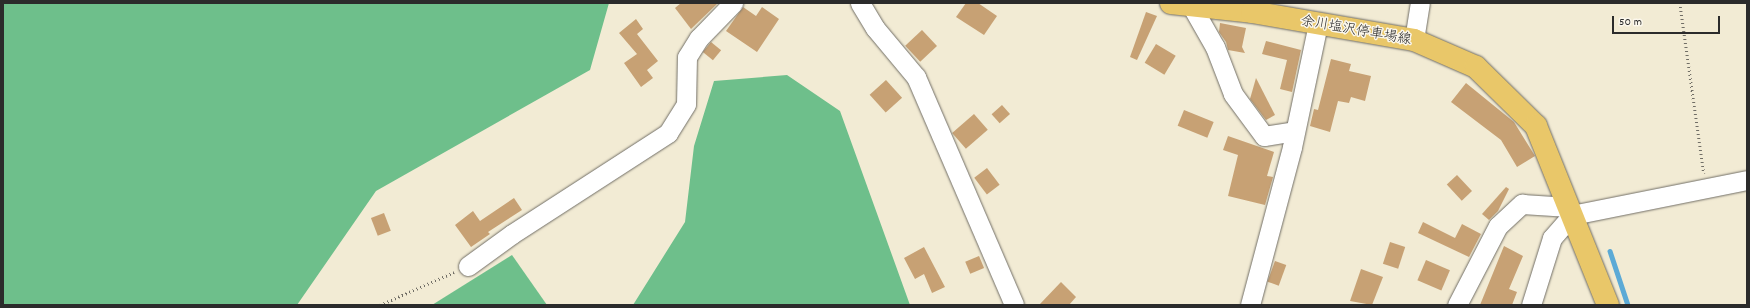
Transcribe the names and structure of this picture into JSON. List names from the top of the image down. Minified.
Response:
{"streets":{"main road":["余川塩沢停車場線"]},"scale_bar":"50 m"}
